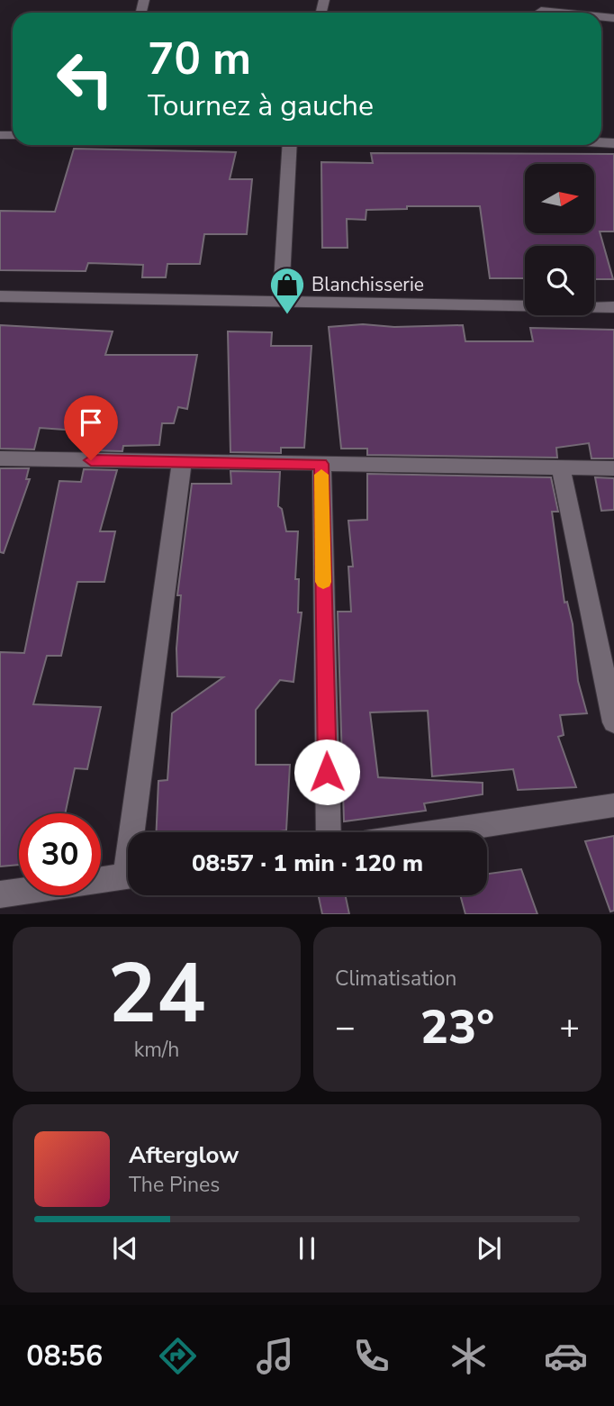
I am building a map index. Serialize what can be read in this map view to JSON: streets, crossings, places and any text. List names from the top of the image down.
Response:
{
  "places": {
    "shop": ["Blanchisserie"]
  },
  "north": "right",
  "page": {
    "turn": ["70 m", "Tournez à gauche"],
    "limit": "30",
    "trip": "08:57 · 1 min · 120 m",
    "tile": [
      ["24", "km/h"],
      "Climatisation"
    ],
    "heat": ["−", "23°", "+"],
    "song": ["Afterglow", "The Pines"],
    "tabs": "08:56"
  }
}
